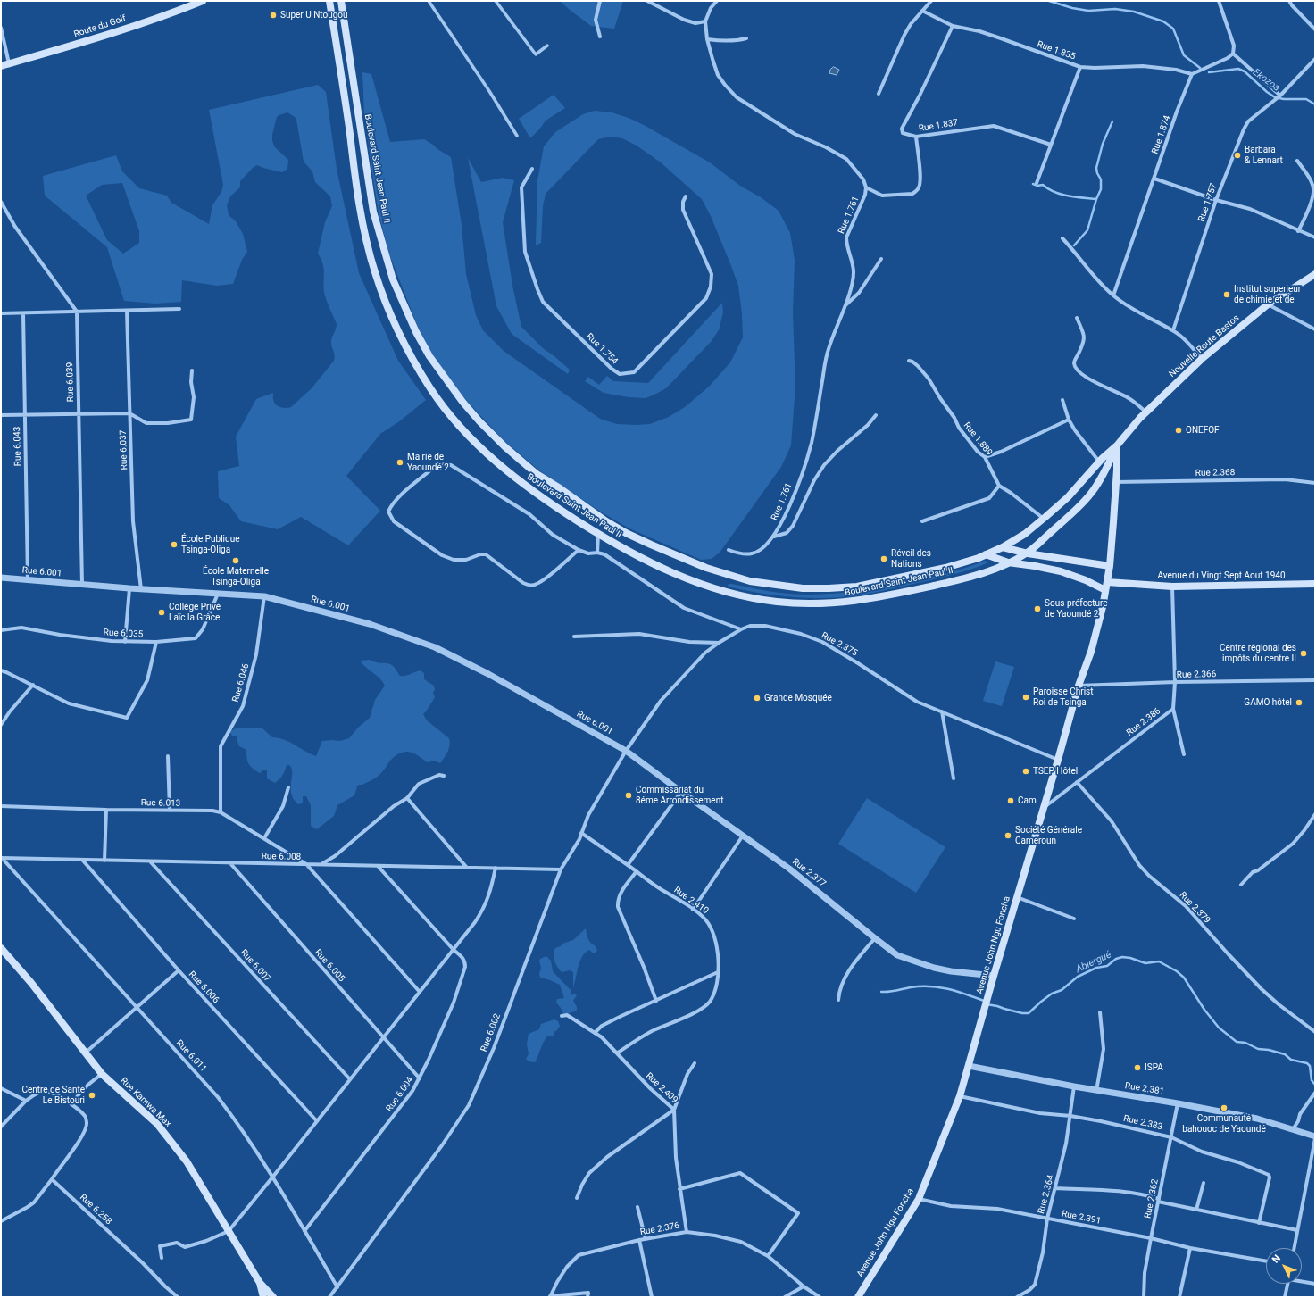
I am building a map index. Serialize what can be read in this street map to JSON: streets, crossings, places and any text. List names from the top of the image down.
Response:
{
  "streets": {
    "main road": [
      "Route du Golf",
      "Boulevard Saint Jean Paul II",
      "Nouvelle Route Bastos",
      "Avenue du Vingt Sept Aout 1940",
      "Avenue John Ngu Foncha",
      "Rue Kamwa Max"
    ],
    "street": [
      "Rue 1.835",
      "Rue 1.837",
      "Rue 1.874",
      "Rue 1.757",
      "Rue 1.761",
      "Rue 1.754",
      "Rue 6.039",
      "Rue 1.889",
      "Rue 6.043",
      "Rue 6.037",
      "Rue 2.368",
      "Rue 6.001",
      "Rue 6.035",
      "Rue 2.375",
      "Rue 2.366",
      "Rue 6.046",
      "Rue 2.386",
      "Rue 6.013",
      "Rue 6.008",
      "Rue 2.377",
      "Rue 2.410",
      "Rue 2.379",
      "Rue 6.007",
      "Rue 6.005",
      "Rue 6.006",
      "Rue 6.002",
      "Rue 6.011",
      "Rue 2.409",
      "Rue 2.381",
      "Rue 6.004",
      "Rue 2.383",
      "Rue 2.364",
      "Rue 2.362",
      "Rue 6.258",
      "Rue 2.391",
      "Rue 2.376"
    ]
  },
  "crossings": [
    ["Rue 1.835", "Rue 1.837"],
    ["Rue 1.835", "Rue 1.874"],
    ["Boulevard Saint Jean Paul II", "Nouvelle Route Bastos"],
    ["Boulevard Saint Jean Paul II", "Avenue John Ngu Foncha"],
    ["Nouvelle Route Bastos", "Avenue John Ngu Foncha"],
    ["Rue 6.039", "Rue 6.001"],
    ["Rue 6.043", "Rue 6.001"],
    ["Rue 6.037", "Rue 6.001"],
    ["Rue 2.368", "Avenue John Ngu Foncha"],
    ["Rue 6.001", "Rue 6.035"],
    ["Rue 6.001", "Rue 2.375"],
    ["Rue 6.001", "Rue 6.046"],
    ["Rue 6.001", "Rue 2.377"],
    ["Rue 6.001", "Rue 6.002"],
    ["Avenue du Vingt Sept Aout 1940", "Rue 2.386"],
    ["Avenue du Vingt Sept Aout 1940", "Avenue John Ngu Foncha"],
    ["Rue 2.375", "Rue 2.377"],
    ["Rue 2.375", "Avenue John Ngu Foncha"],
    ["Rue 2.375", "Rue 6.002"],
    ["Rue 2.366", "Rue 2.386"],
    ["Rue 2.366", "Avenue John Ngu Foncha"],
    ["Rue 6.046", "Rue 6.013"],
    ["Rue 2.386", "Rue 2.379"],
    ["Rue 2.386", "Avenue John Ngu Foncha"],
    ["Rue 6.013", "Rue 6.008"],
    ["Rue 6.008", "Rue 6.007"],
    ["Rue 6.008", "Rue 6.005"],
    ["Rue 6.008", "Rue 6.006"],
    ["Rue 6.008", "Rue 6.002"],
    ["Rue 6.008", "Rue 6.011"],
    ["Rue 6.008", "Rue 6.004"],
    ["Rue 2.377", "Avenue John Ngu Foncha"],
    ["Rue 2.377", "Rue 6.002"],
    ["Rue 2.410", "Rue 6.002"],
    ["Rue 2.410", "Rue 2.409"],
    ["Avenue John Ngu Foncha", "Rue 2.381"],
    ["Avenue John Ngu Foncha", "Rue 2.383"],
    ["Avenue John Ngu Foncha", "Rue 2.391"],
    ["Rue 6.005", "Rue 6.004"],
    ["Rue 6.002", "Rue 6.011"],
    ["Rue 6.011", "Rue 6.004"],
    ["Rue 2.409", "Rue 2.376"],
    ["Rue 2.381", "Rue 2.364"],
    ["Rue 2.381", "Rue 2.362"],
    ["Rue 2.383", "Rue 2.364"],
    ["Rue 2.383", "Rue 2.362"],
    ["Rue 2.364", "Rue 2.391"],
    ["Rue 2.362", "Rue 2.391"]
  ],
  "water": ["Ekozoa", "Abiergué"],
  "places": [
    "Super U Ntougou",
    "Barbara & Lennart",
    "Institut superieur de chimie et de",
    "ONEFOF",
    "Mairie de Yaoundé 2",
    "École Publique Tsinga-Oliga",
    "Réveil des Nations",
    "École Maternelle Tsinga-Oliga",
    "Sous-préfecture de Yaoundé 2",
    "Collège Privé Laïc la Grâce",
    "Centre régional des impôts du centre II",
    "Paroisse Christ Roi de Tsinga",
    "Grande Mosquée",
    "GAMO hôtel",
    "TSEP Hôtel",
    "Commissariat du 8éme Arrondissement",
    "Cam",
    "Société Générale Cameroun",
    "ISPA",
    "Centre de Santé Le Bistouri",
    "Communauté bahouoc de Yaoundé"
  ],
  "north": "top left"
}
